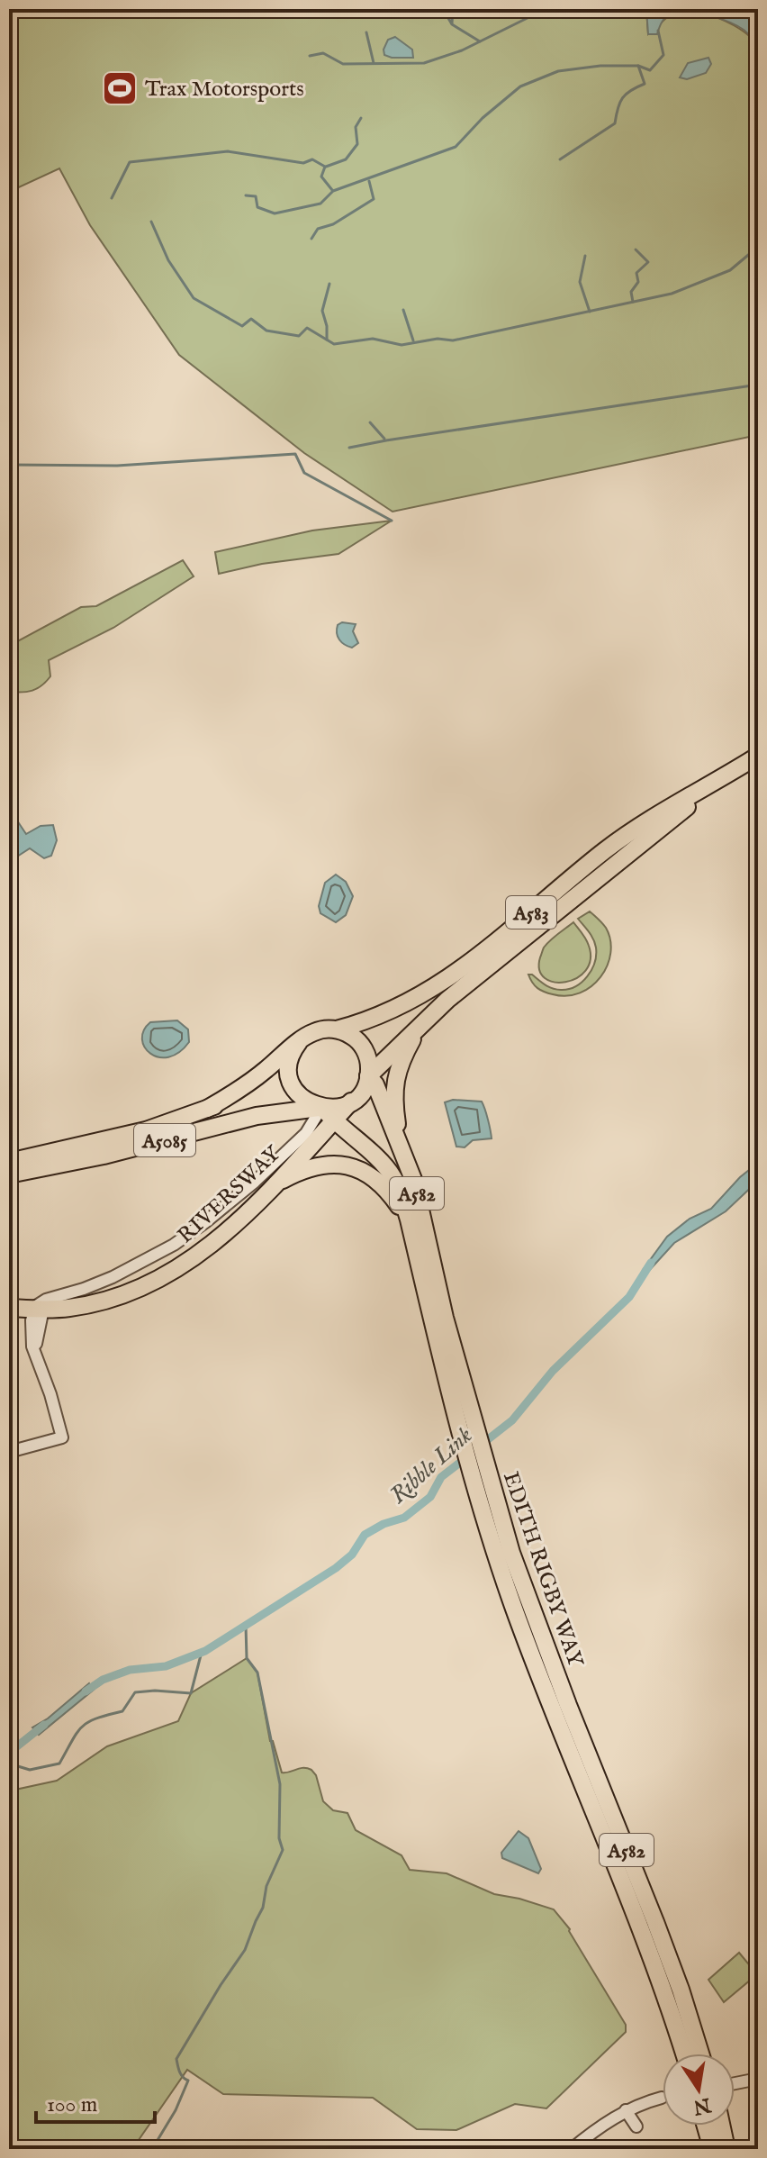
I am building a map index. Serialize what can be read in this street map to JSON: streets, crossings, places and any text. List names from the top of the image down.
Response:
{
  "streets": {
    "highway": [
      "A583",
      "A5085",
      "A582",
      "RIVERSWAY",
      "EDITH RIGBY WAY"
    ]
  },
  "crossings": [
    ["A583", "A5085"],
    ["A583", "RIVERSWAY"],
    ["A583", "EDITH RIGBY WAY"],
    ["A5085", "RIVERSWAY"],
    ["A5085", "EDITH RIGBY WAY"],
    ["RIVERSWAY", "EDITH RIGBY WAY"]
  ],
  "water": ["Ribble Link"],
  "places": {
    "sports": ["Trax Motorsports"]
  },
  "scale_bar": "100 m",
  "north": "bottom"
}
